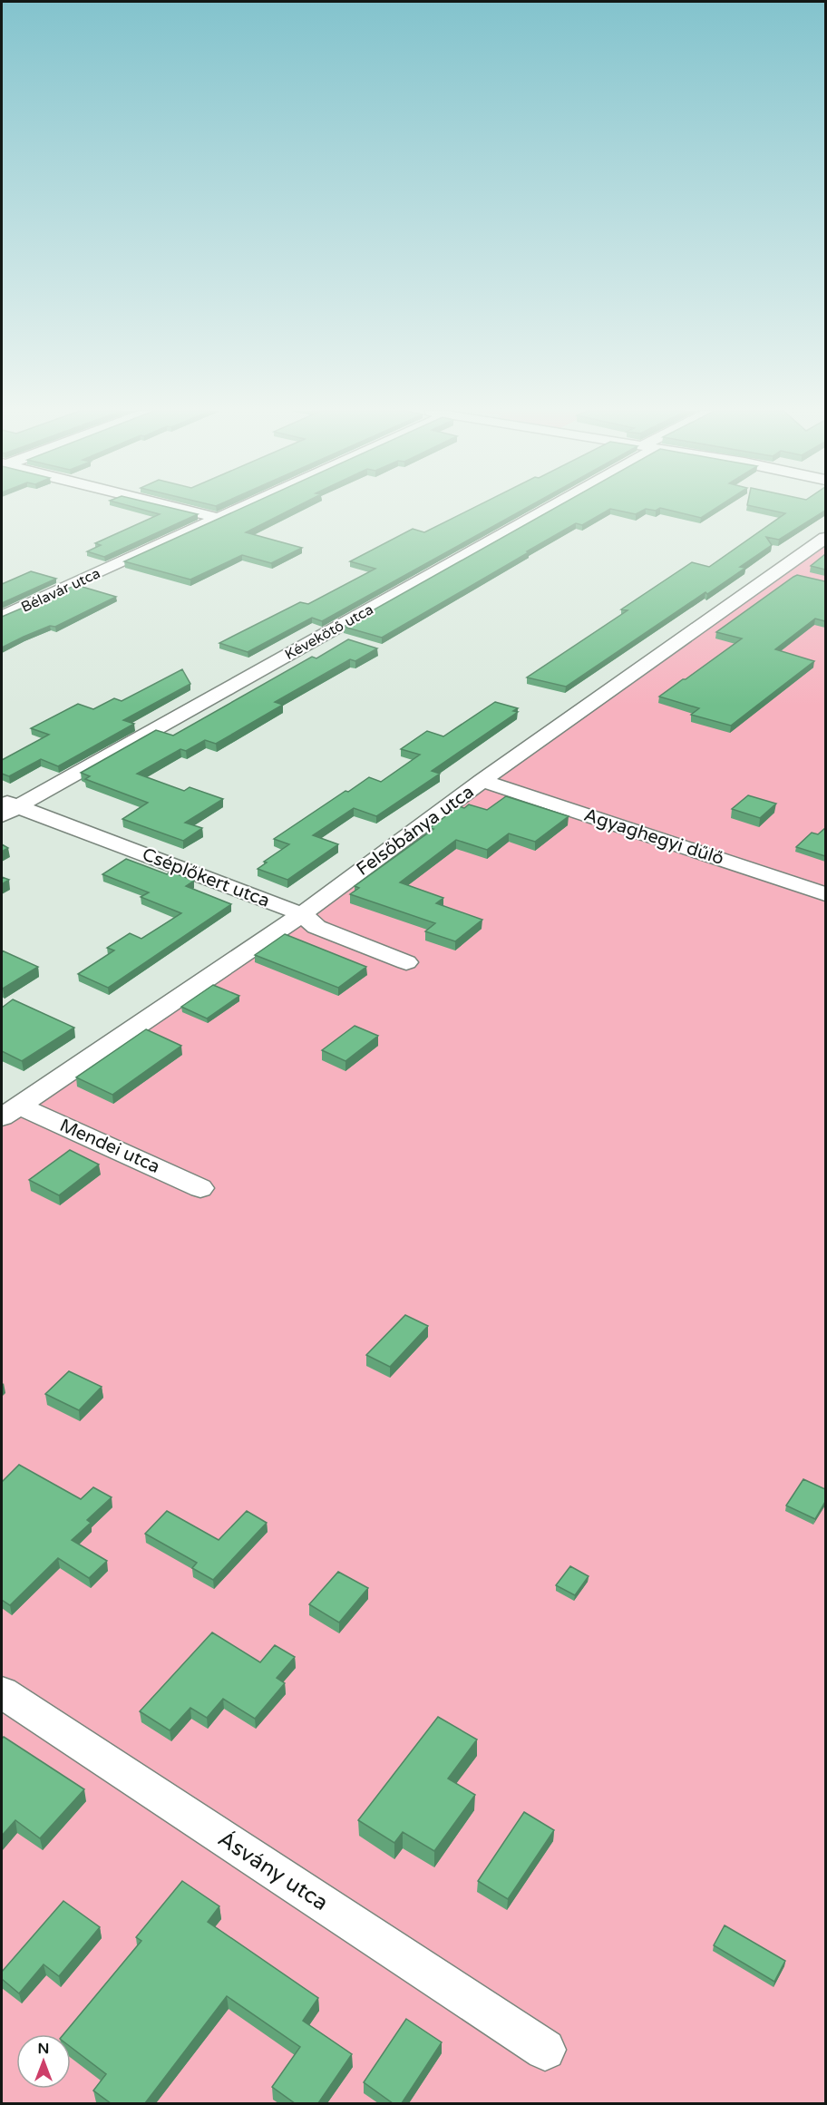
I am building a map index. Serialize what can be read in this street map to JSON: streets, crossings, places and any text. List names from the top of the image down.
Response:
{
  "streets": {
    "street": [
      "Bélavár utca",
      "Kévekötő utca",
      "Felsőbánya utca",
      "Agyaghegyi dűlő",
      "Cséplőkert utca",
      "Mendei utca",
      "Ásvány utca"
    ]
  },
  "crossings": [
    ["Kévekötő utca", "Cséplőkert utca"],
    ["Felsőbánya utca", "Agyaghegyi dűlő"],
    ["Felsőbánya utca", "Cséplőkert utca"],
    ["Felsőbánya utca", "Mendei utca"]
  ],
  "north": "top"
}
